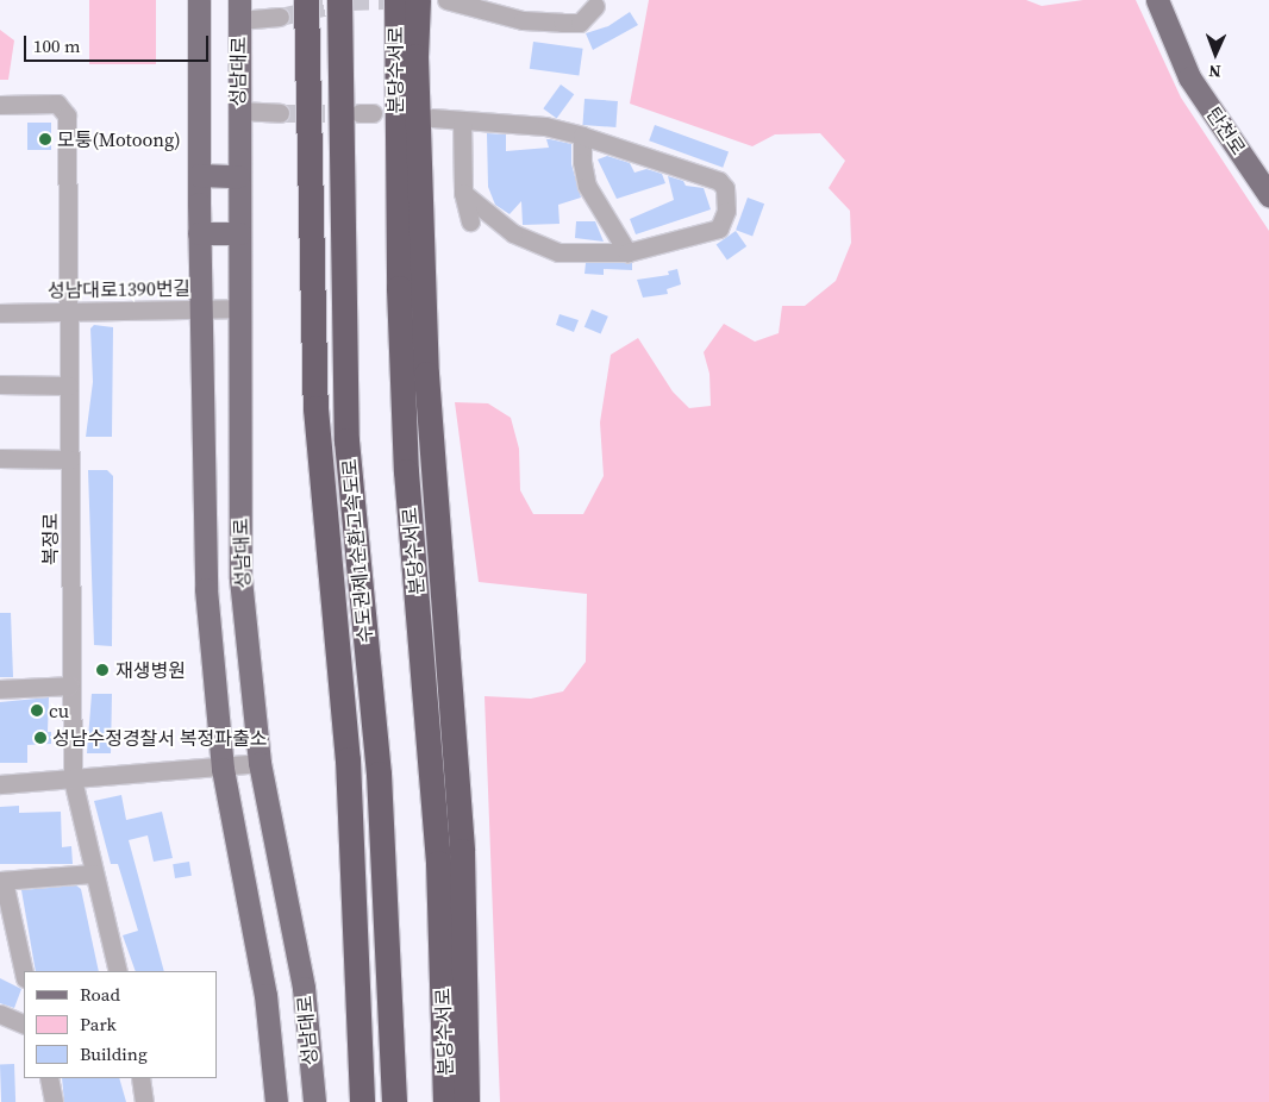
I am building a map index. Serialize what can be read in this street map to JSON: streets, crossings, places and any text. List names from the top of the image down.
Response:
{
  "streets": {
    "highway": ["분당수서로", "수도권제1순환고속도로"],
    "main road": ["성남대로", "탄천로"],
    "street": ["성남대로1390번길", "복정로"]
  },
  "crossings": [
    ["성남대로", "성남대로1390번길"],
    ["성남대로1390번길", "복정로"]
  ],
  "places": [
    "모퉁(Motoong)",
    "재생병원",
    "cu",
    "성남수정경찰서 복정파출소"
  ],
  "legend": ["Road", "Park", "Building"],
  "scale_bar": "100 m",
  "north": "bottom"
}
